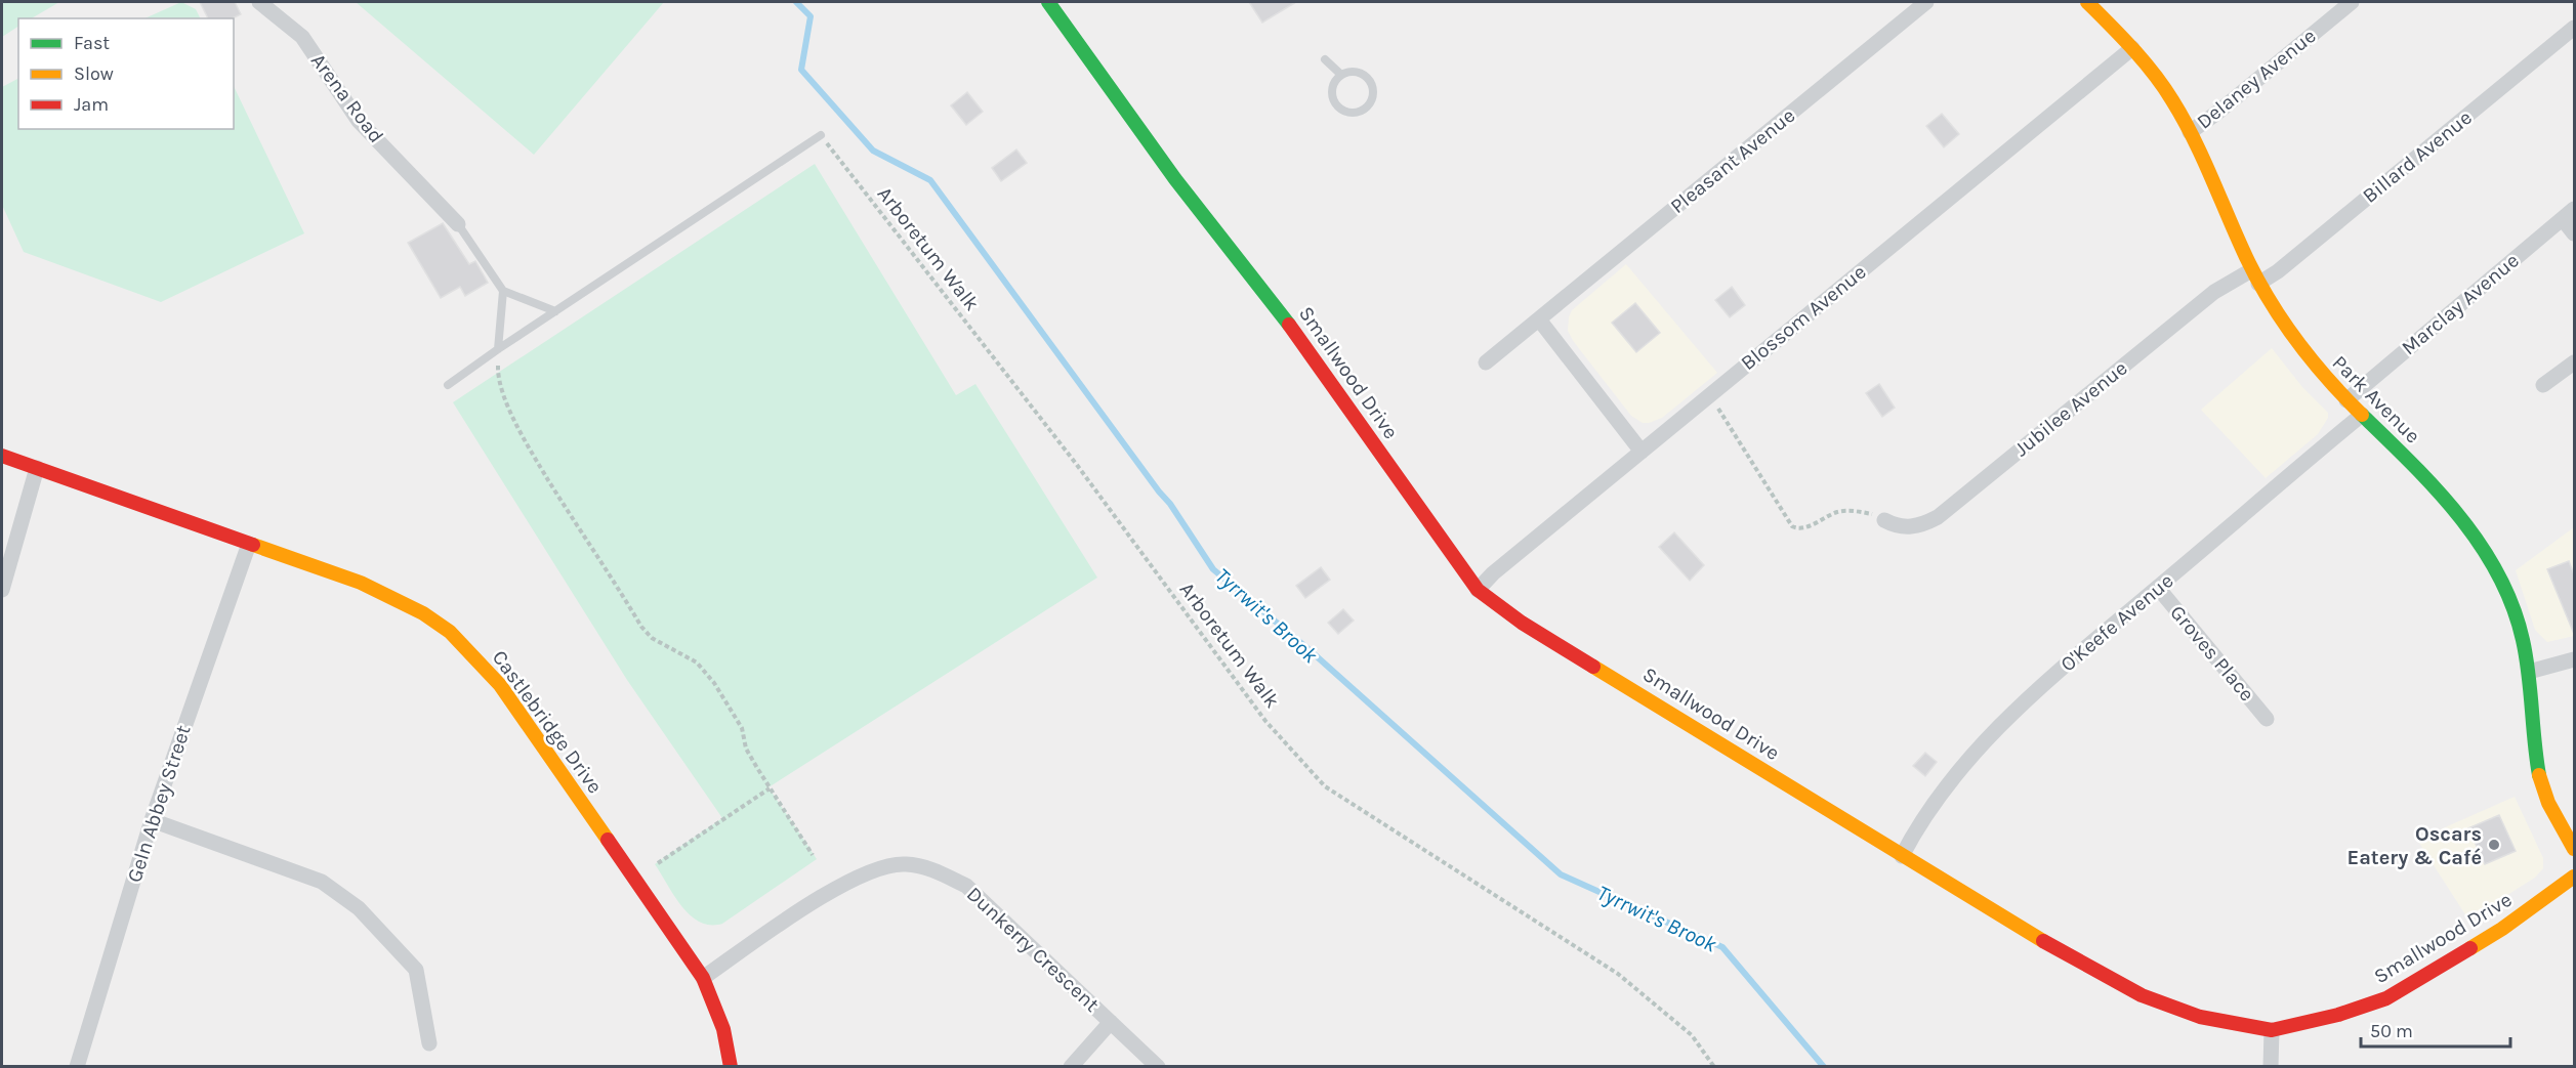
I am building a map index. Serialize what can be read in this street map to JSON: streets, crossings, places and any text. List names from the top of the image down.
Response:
{
  "streets": {
    "street": [
      "Delaney Avenue",
      "Arena Road",
      "Billard Avenue",
      "Pleasant Avenue",
      "Marclay Avenue",
      "Blossom Avenue",
      "Smallwood Drive",
      "Park Avenue",
      "Jubilee Avenue",
      "O'Keefe Avenue",
      "Groves Place",
      "Castlebridge Drive",
      "Geln Abbey Street",
      "Dunkerry Crescent"
    ],
    "path": ["Arboretum Walk"]
  },
  "crossings": [
    ["Delaney Avenue", "Park Avenue"],
    ["Billard Avenue", "Park Avenue"],
    ["Billard Avenue", "Jubilee Avenue"],
    ["Marclay Avenue", "Park Avenue"],
    ["Blossom Avenue", "Smallwood Drive"],
    ["Blossom Avenue", "Park Avenue"],
    ["Smallwood Drive", "O'Keefe Avenue"],
    ["Park Avenue", "Jubilee Avenue"],
    ["Park Avenue", "O'Keefe Avenue"],
    ["O'Keefe Avenue", "Groves Place"],
    ["Castlebridge Drive", "Geln Abbey Street"],
    ["Castlebridge Drive", "Dunkerry Crescent"]
  ],
  "water": ["Tyrrwit's Brook"],
  "places": ["Oscars Eatery & Café"],
  "legend": ["Fast", "Slow", "Jam"],
  "scale_bar": "50 m"
}
